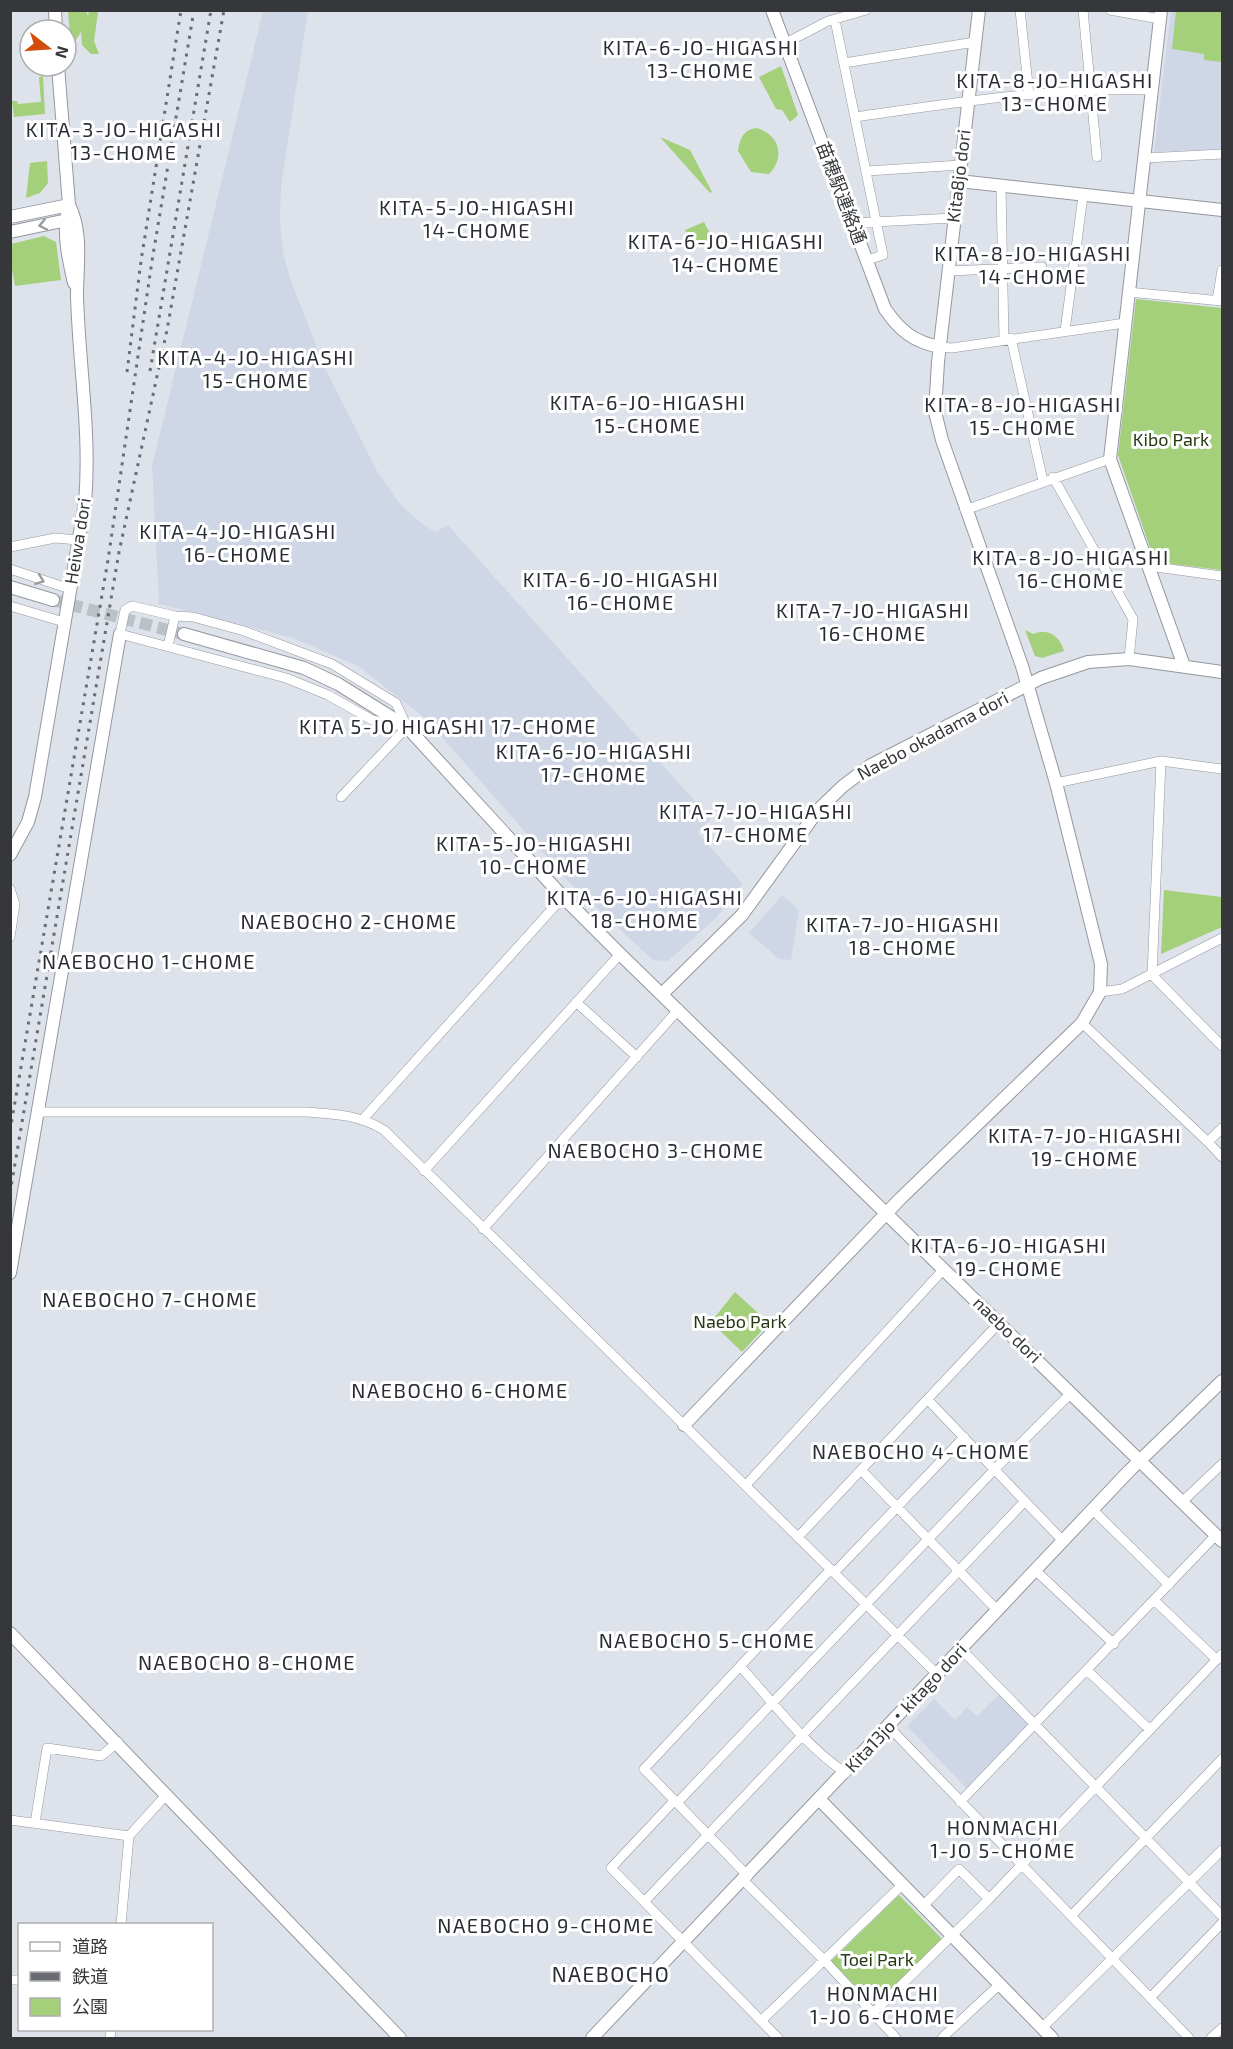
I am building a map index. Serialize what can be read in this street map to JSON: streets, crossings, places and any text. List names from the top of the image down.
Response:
{
  "streets": {
    "street": [
      "Kita8jo dori",
      "苗穂駅連絡通",
      "Heiwa dori",
      "Naebo okadama dori",
      "naebo dori",
      "Kita13jo・kitago dori"
    ]
  },
  "crossings": [
    ["Kita8jo dori", "苗穂駅連絡通"],
    ["Kita8jo dori", "Naebo okadama dori"],
    ["Naebo okadama dori", "naebo dori"],
    ["naebo dori", "Kita13jo・kitago dori"]
  ],
  "districts": [
    "KITA-6-JO-HIGASHI 13-CHOME",
    "KITA-8-JO-HIGASHI 13-CHOME",
    "KITA-3-JO-HIGASHI 13-CHOME",
    "KITA-5-JO-HIGASHI 14-CHOME",
    "KITA-6-JO-HIGASHI 14-CHOME",
    "KITA-8-JO-HIGASHI 14-CHOME",
    "KITA-4-JO-HIGASHI 15-CHOME",
    "KITA-6-JO-HIGASHI 15-CHOME",
    "KITA-8-JO-HIGASHI 15-CHOME",
    "KITA-4-JO-HIGASHI 16-CHOME",
    "KITA-8-JO-HIGASHI 16-CHOME",
    "KITA-6-JO-HIGASHI 16-CHOME",
    "KITA-7-JO-HIGASHI 16-CHOME",
    "KITA 5-JO HIGASHI 17-CHOME",
    "KITA-6-JO-HIGASHI 17-CHOME",
    "KITA-7-JO-HIGASHI 17-CHOME",
    "KITA-5-JO-HIGASHI 10-CHOME",
    "KITA-6-JO-HIGASHI 18-CHOME",
    "NAEBOCHO 2-CHOME",
    "KITA-7-JO-HIGASHI 18-CHOME",
    "NAEBOCHO 1-CHOME",
    "KITA-7-JO-HIGASHI 19-CHOME",
    "NAEBOCHO 3-CHOME",
    "KITA-6-JO-HIGASHI 19-CHOME",
    "NAEBOCHO 7-CHOME",
    "NAEBOCHO 6-CHOME",
    "NAEBOCHO 4-CHOME",
    "NAEBOCHO 5-CHOME",
    "NAEBOCHO 8-CHOME",
    "HONMACHI 1-JO 5-CHOME",
    "NAEBOCHO 9-CHOME",
    "NAEBOCHO",
    "HONMACHI 1-JO 6-CHOME"
  ],
  "parks": ["Kibo Park", "Naebo Park", "Toei Park"],
  "legend": ["道路", "鉄道", "公園"],
  "north": "right"
}
